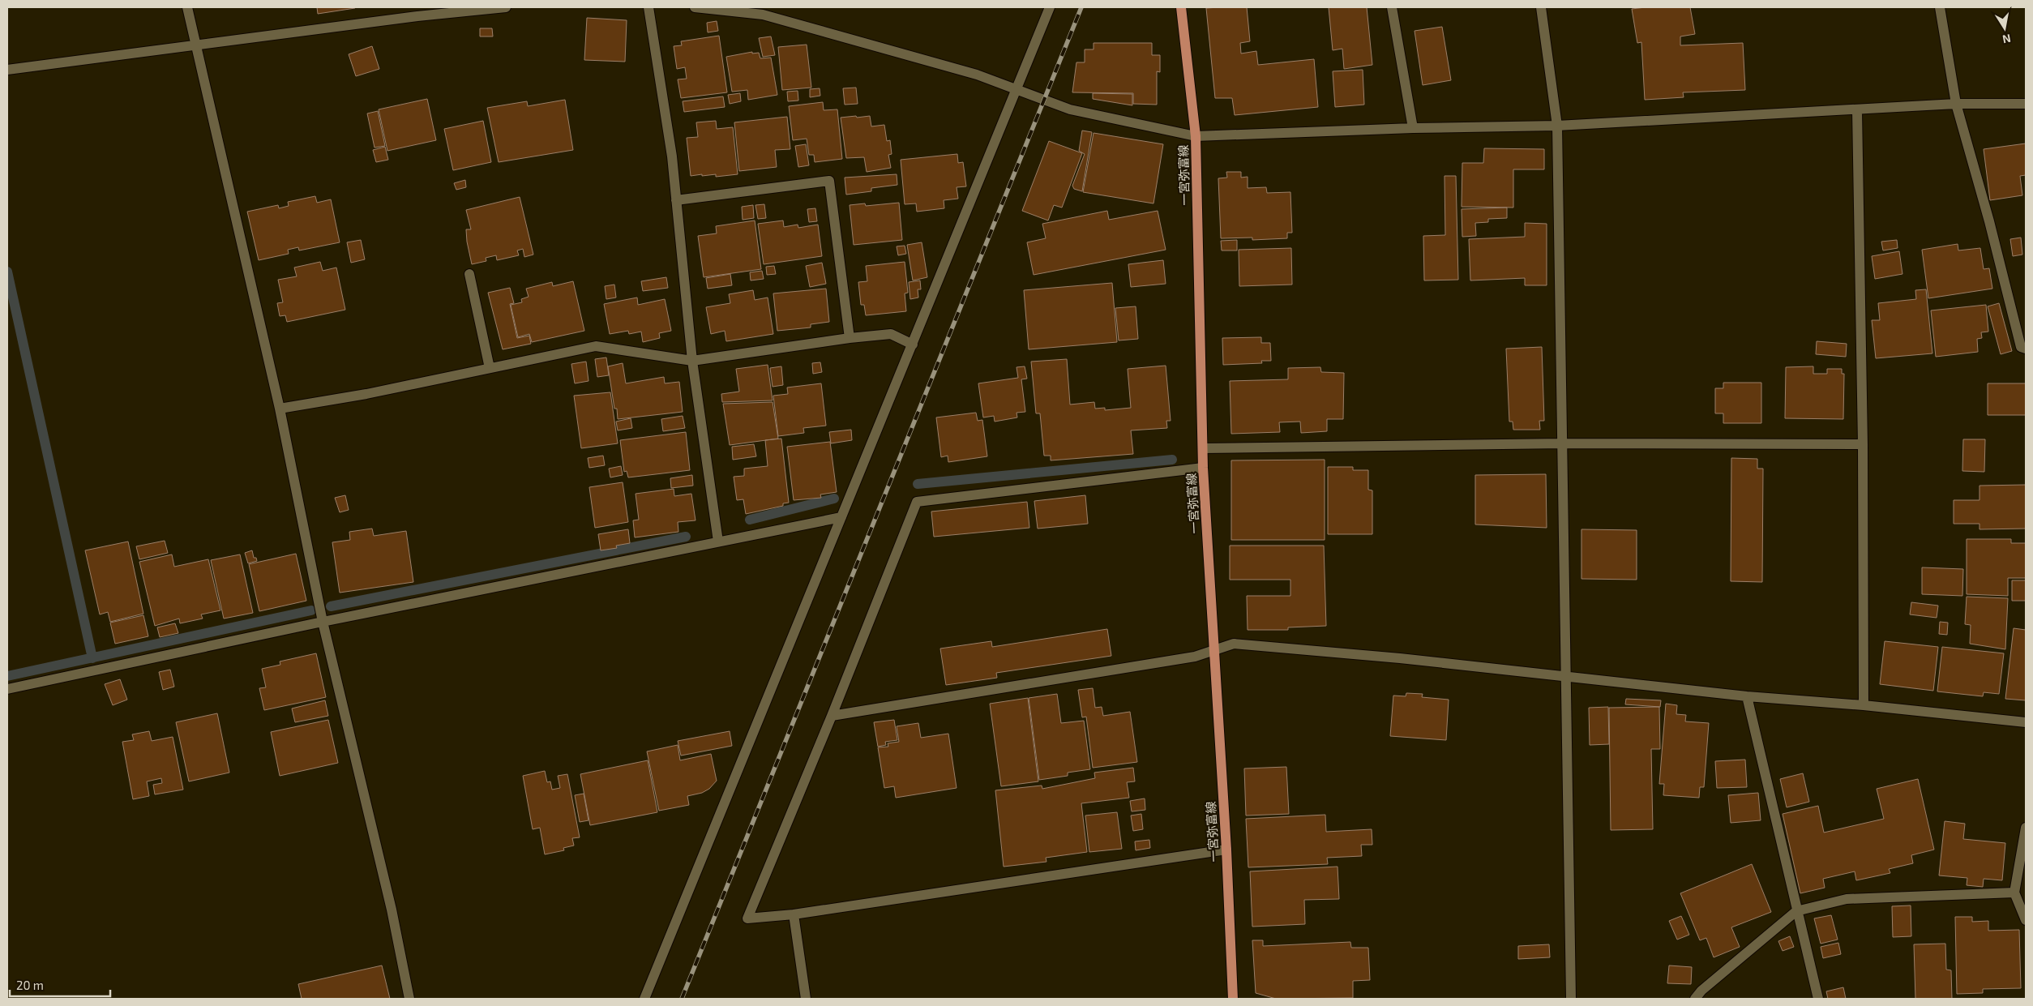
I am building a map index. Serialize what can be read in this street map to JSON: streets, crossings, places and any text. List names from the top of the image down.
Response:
{
  "streets": {
    "main road": ["一宮弥富線"]
  },
  "scale_bar": "20 m",
  "north": "bottom"
}
